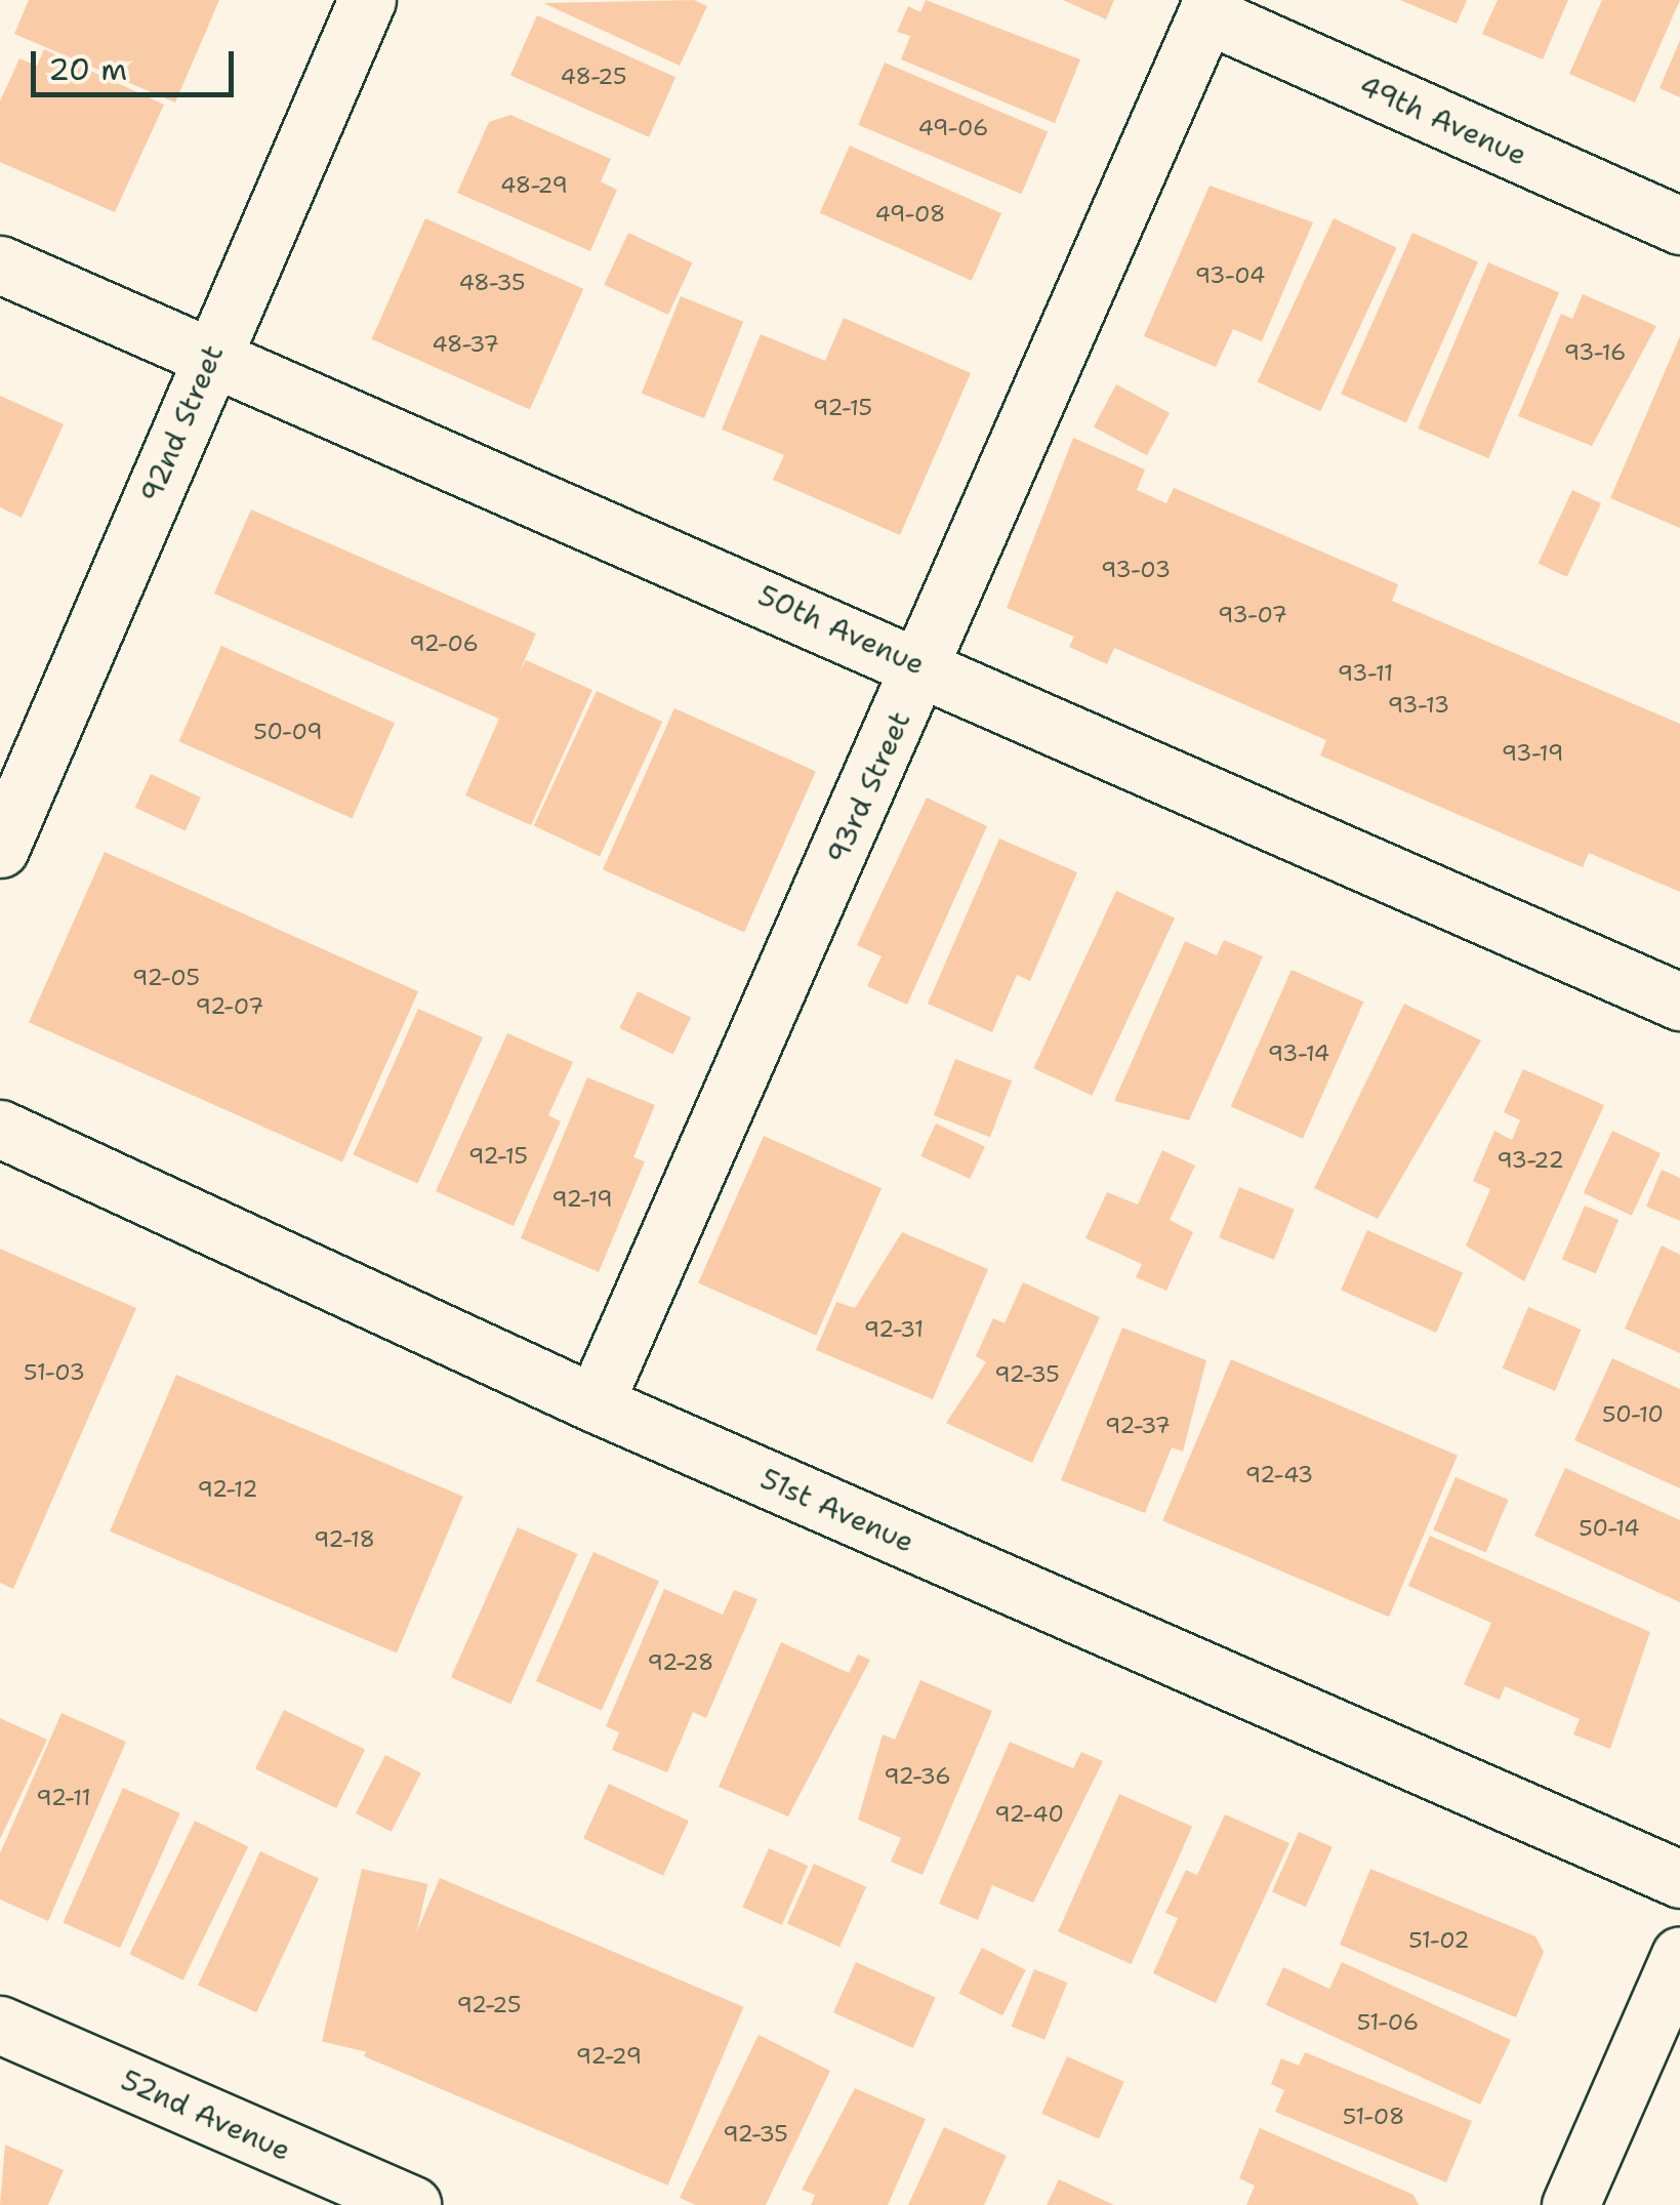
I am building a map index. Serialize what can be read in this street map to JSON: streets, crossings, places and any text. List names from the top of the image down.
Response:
{
  "streets": {
    "street": [
      "49th Avenue",
      "92nd Street",
      "50th Avenue",
      "93rd Street",
      "51st Avenue",
      "52nd Avenue"
    ]
  },
  "crossings": [
    ["49th Avenue", "93rd Street"],
    ["92nd Street", "50th Avenue"],
    ["50th Avenue", "93rd Street"],
    ["93rd Street", "51st Avenue"]
  ],
  "house_numbers": [
    "48-25",
    "49-06",
    "48-29",
    "49-08",
    "93-04",
    "48-35",
    "48-37",
    "93-16",
    "92-15",
    "93-03",
    "93-07",
    "92-06",
    "93-11",
    "93-13",
    "50-09",
    "93-19",
    "92-05",
    "92-07",
    "93-14",
    "92-15",
    "93-22",
    "92-19",
    "92-31",
    "51-03",
    "92-35",
    "50-10",
    "92-37",
    "92-43",
    "92-12",
    "50-14",
    "92-18",
    "92-28",
    "92-36",
    "92-11",
    "92-40",
    "51-02",
    "92-25",
    "51-06",
    "92-29",
    "51-08",
    "92-35"
  ],
  "scale_bar": "20 m"
}
